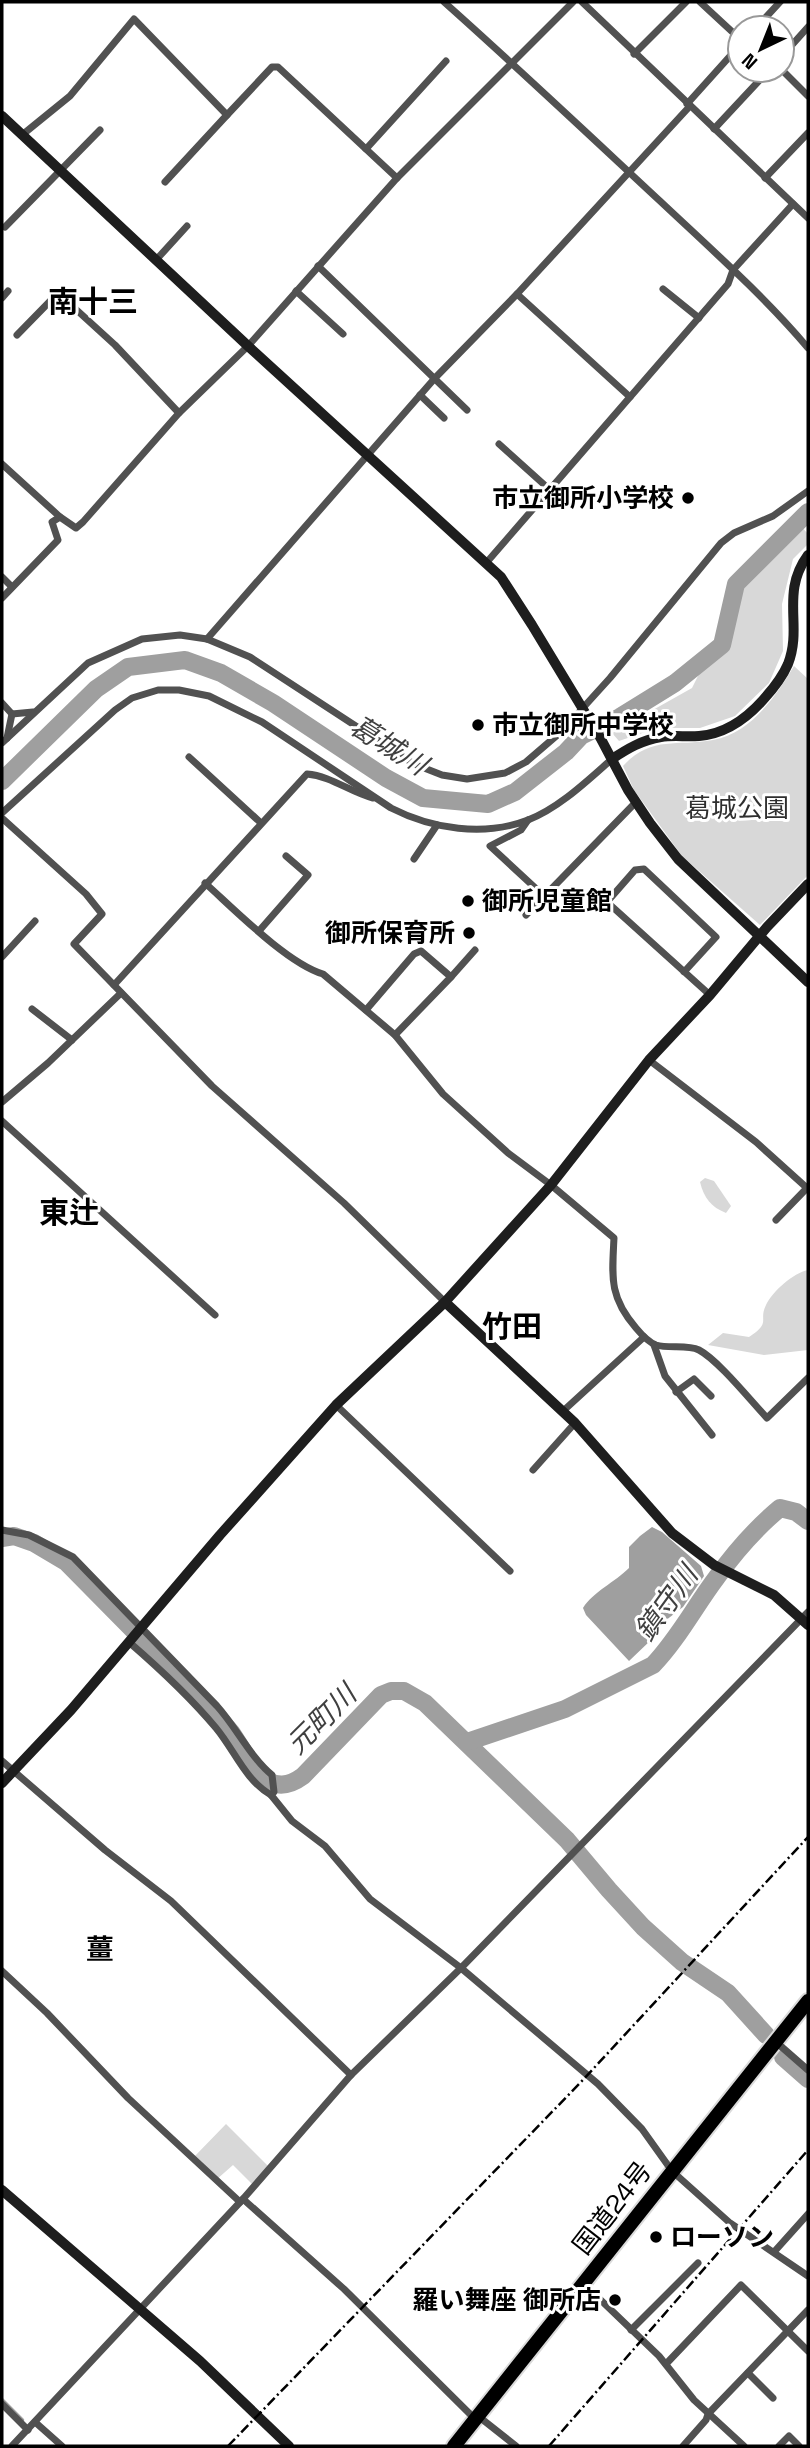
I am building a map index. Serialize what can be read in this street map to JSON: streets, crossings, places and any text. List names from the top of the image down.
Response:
{
  "streets": {
    "highway": ["国道24号"]
  },
  "districts": [
    "南十三",
    "東辻",
    "竹田",
    "薑"
  ],
  "water": ["葛城川", "鎮守川", "元町川"],
  "parks": ["葛城公園"],
  "places": [
    "市立御所小学校",
    "市立御所中学校",
    "御所児童館",
    "御所保育所",
    "ローソン",
    "羅い舞座 御所店"
  ],
  "north": "bottom left"
}
